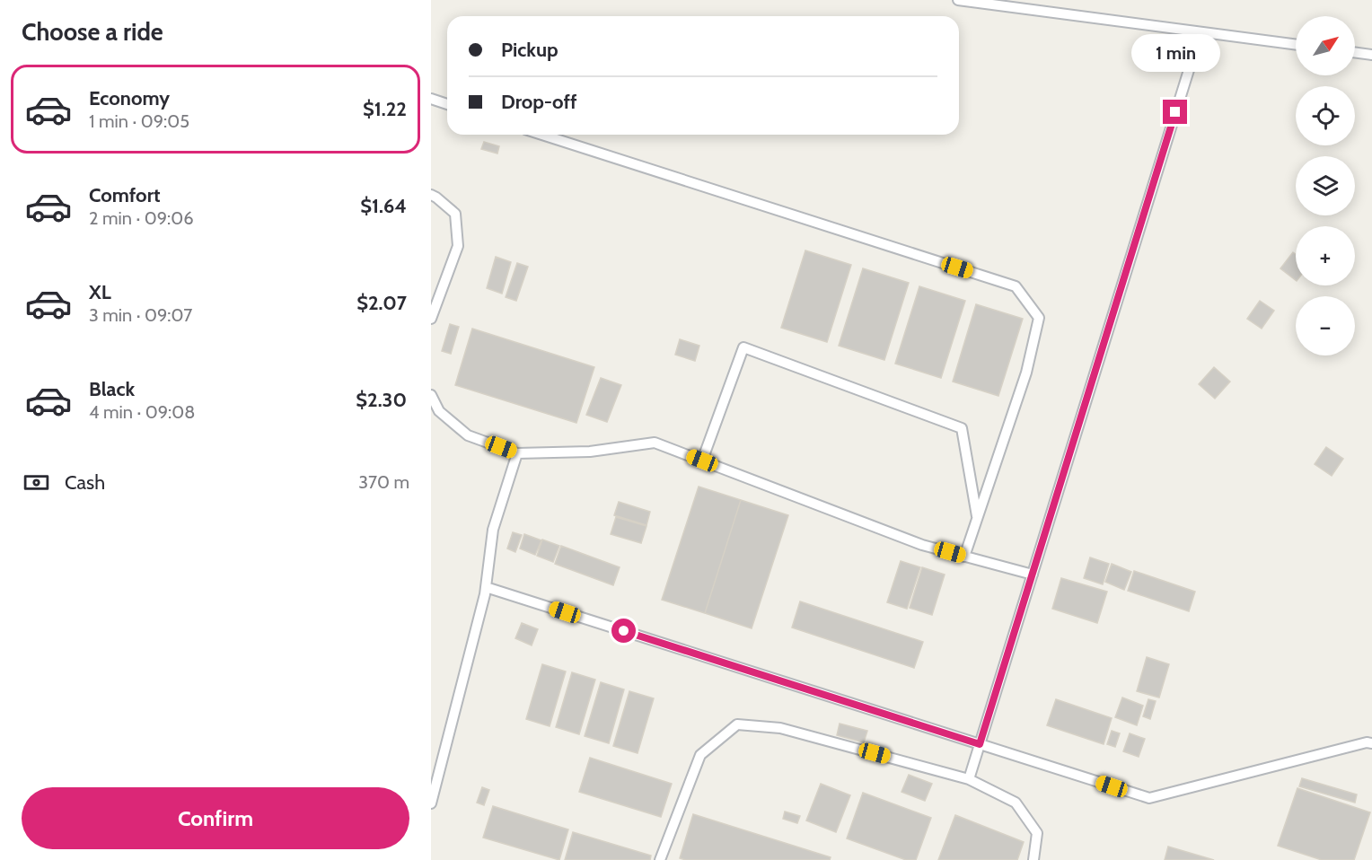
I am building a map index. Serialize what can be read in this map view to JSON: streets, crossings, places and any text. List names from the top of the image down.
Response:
{
  "north": "top right",
  "page": {
    "heading": "Choose a ride",
    "map_buttons": ["+", "−"],
    "banner": ["Pickup", "Drop-off"],
    "bubble": "1 min",
    "list": [
      {
        "name": "Economy",
        "note": "1 min · 09:05",
        "value": "$1.22"
      },
      {
        "name": "Comfort",
        "note": "2 min · 09:06",
        "value": "$1.64"
      },
      {
        "name": "XL",
        "note": "3 min · 09:07",
        "value": "$2.07"
      },
      {
        "name": "Black",
        "note": "4 min · 09:08",
        "value": "$2.30"
      }
    ],
    "pay": ["Cash", "370 m"],
    "buttons": "Confirm"
  }
}
